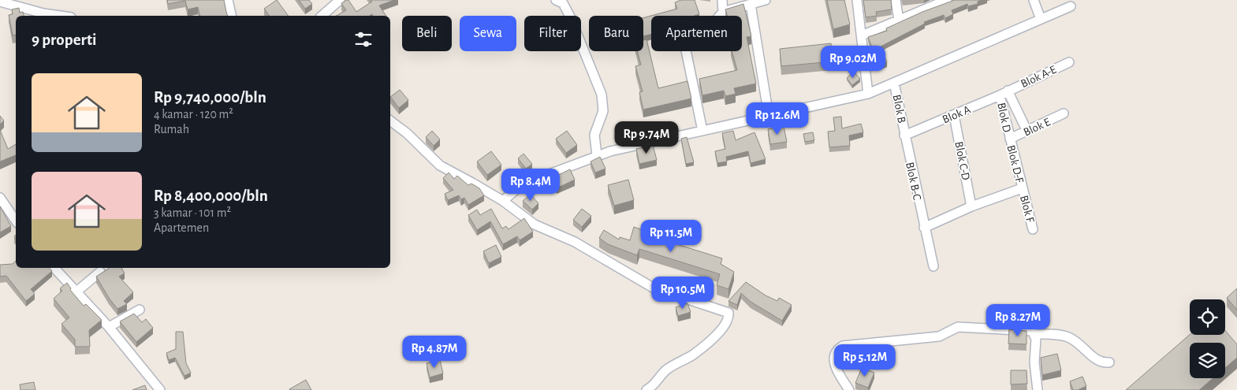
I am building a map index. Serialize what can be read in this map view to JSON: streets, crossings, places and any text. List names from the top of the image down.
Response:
{
  "streets": {
    "street": [
      "Blok A-E",
      "Blok B",
      "Blok A",
      "Blok D",
      "Blok E",
      "Blok C-D",
      "Blok D-F",
      "Blok B-C",
      "Blok F"
    ]
  },
  "crossings": [
    ["Blok A-E", "Blok A"],
    ["Blok A-E", "Blok D"],
    ["Blok B", "Blok A"],
    ["Blok B", "Blok B-C"],
    ["Blok A", "Blok D"],
    ["Blok A", "Blok C-D"],
    ["Blok A", "Blok B-C"],
    ["Blok D", "Blok E"],
    ["Blok D", "Blok D-F"],
    ["Blok E", "Blok D-F"],
    ["Blok D-F", "Blok F"]
  ],
  "page": {
    "chip": [
      "Beli",
      "Sewa",
      "Filter",
      "Baru",
      "Apartemen"
    ],
    "heading": "9 properti",
    "price": [
      "Rp 9.02M",
      "Rp 12.6M",
      "Rp 9.74M",
      "Rp 8.4M",
      "Rp 11.5M",
      "Rp 10.5M",
      "Rp 8.27M",
      "Rp 4.87M",
      "Rp 5.12M"
    ],
    "list": [
      {
        "name": "Rp 9,740,000/bln",
        "note": "4 kamar · 120 m² · Rumah"
      },
      {
        "name": "Rp 8,400,000/bln",
        "note": "3 kamar · 101 m² · Apartemen"
      }
    ]
  }
}
